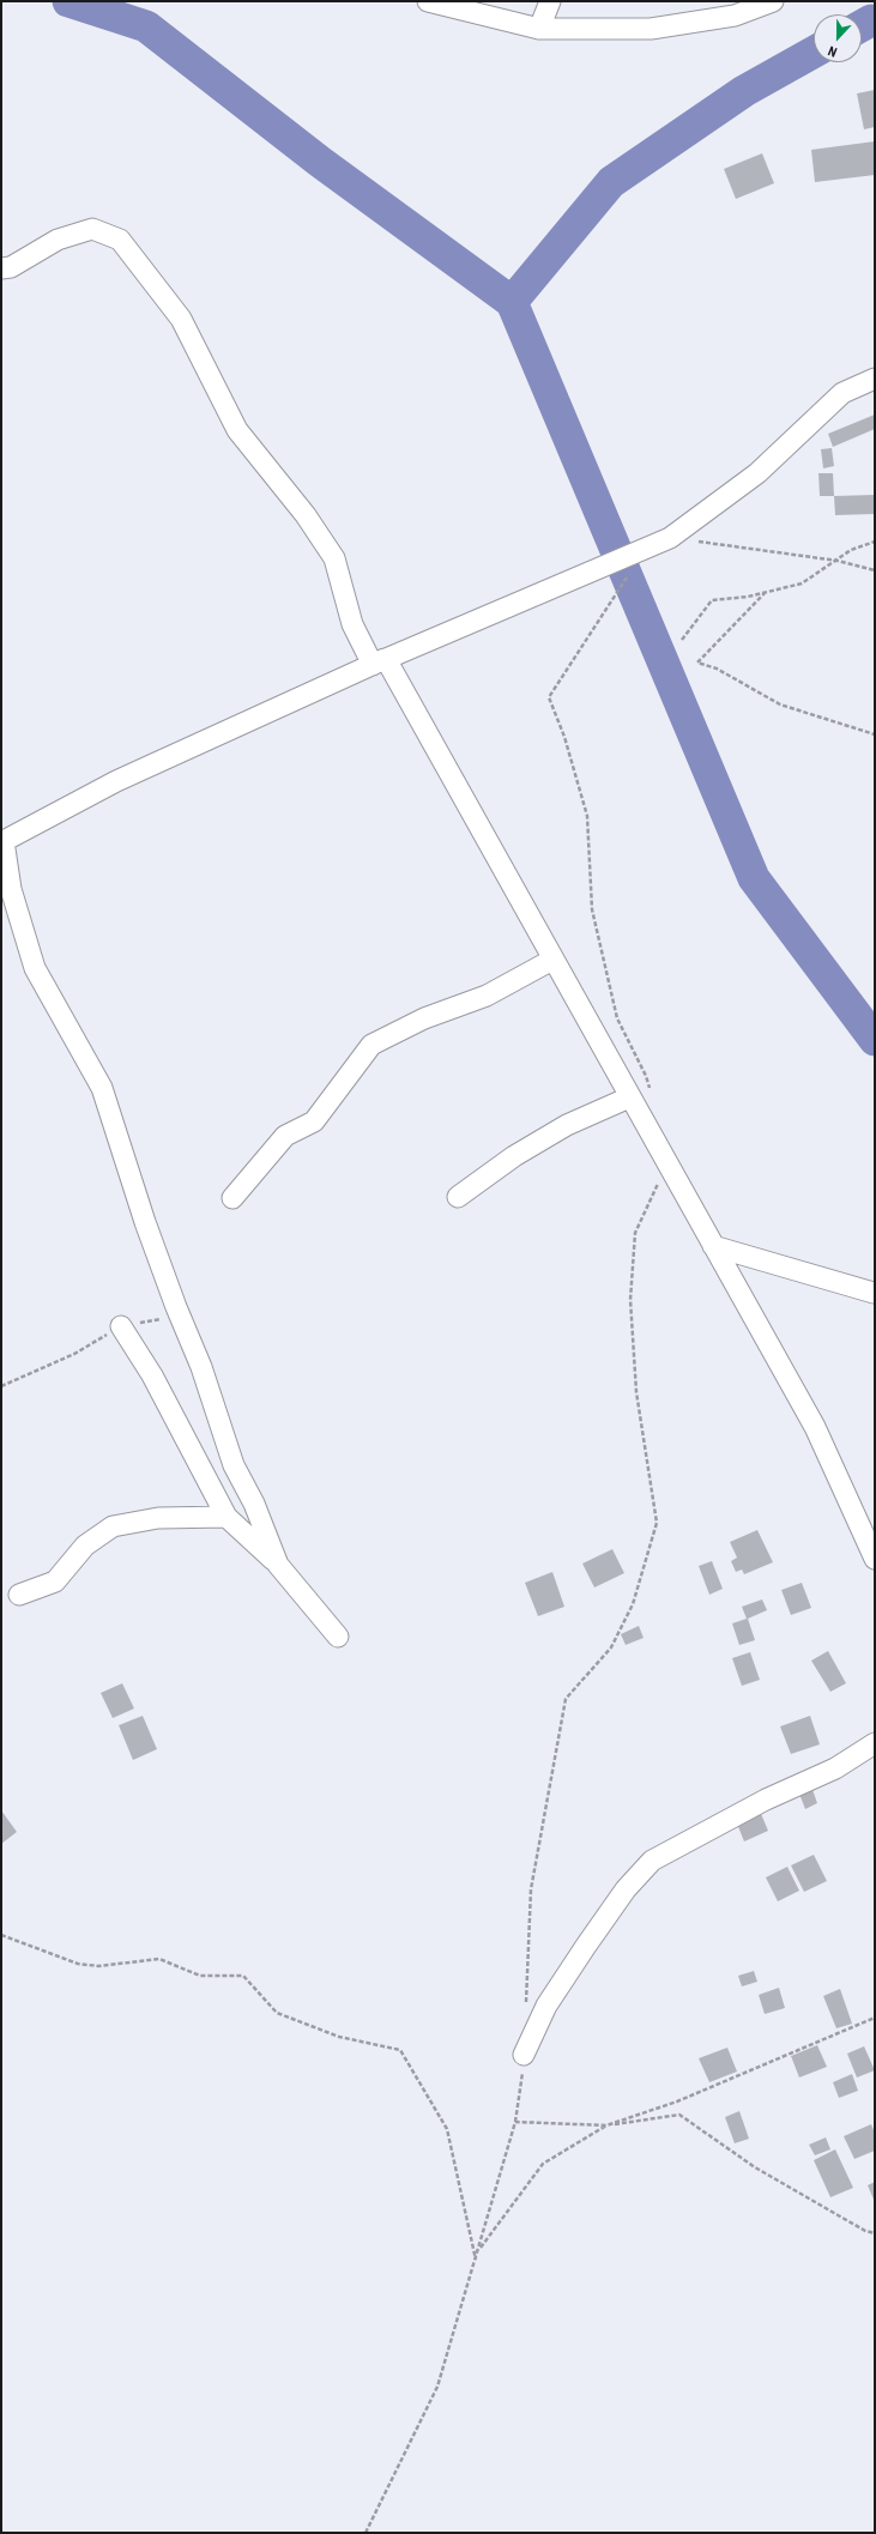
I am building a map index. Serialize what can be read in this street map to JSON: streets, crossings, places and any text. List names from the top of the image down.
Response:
{
  "north": "bottom"
}
